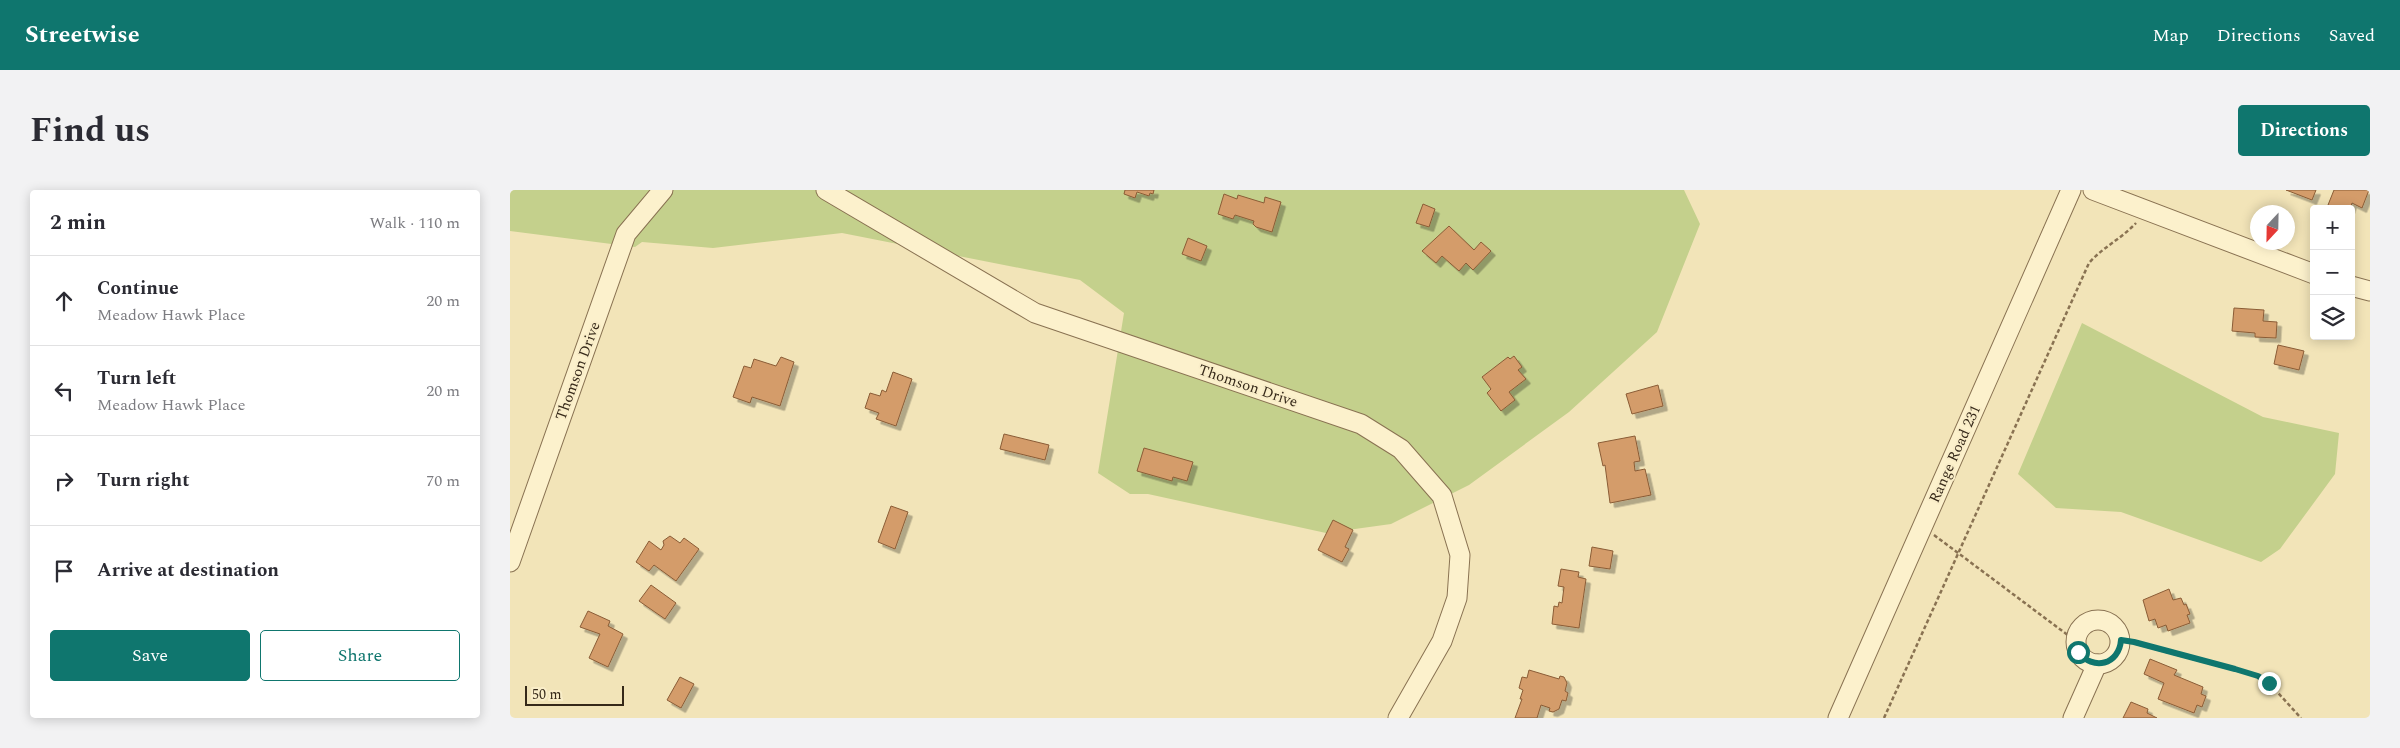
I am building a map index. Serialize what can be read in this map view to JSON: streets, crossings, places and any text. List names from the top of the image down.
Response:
{
  "streets": {
    "street": ["Thomson Drive", "Range Road 231"]
  },
  "scale_bar": "50 m",
  "north": "bottom",
  "page": {
    "header": "Streetwise",
    "nav": ["Map", "Directions", "Saved"],
    "title": "Find us",
    "buttons": [
      "Directions",
      ["Save", "Share"]
    ],
    "heading": ["2 min", "Walk · 110 m"],
    "map_buttons": ["+", "−"],
    "list": [
      ["Continue", "Meadow Hawk Place", "20 m"],
      ["Turn left", "Meadow Hawk Place", "20 m"],
      ["Turn right", "70 m"],
      "Arrive at destination"
    ],
    "scale": "50 m"
  }
}
